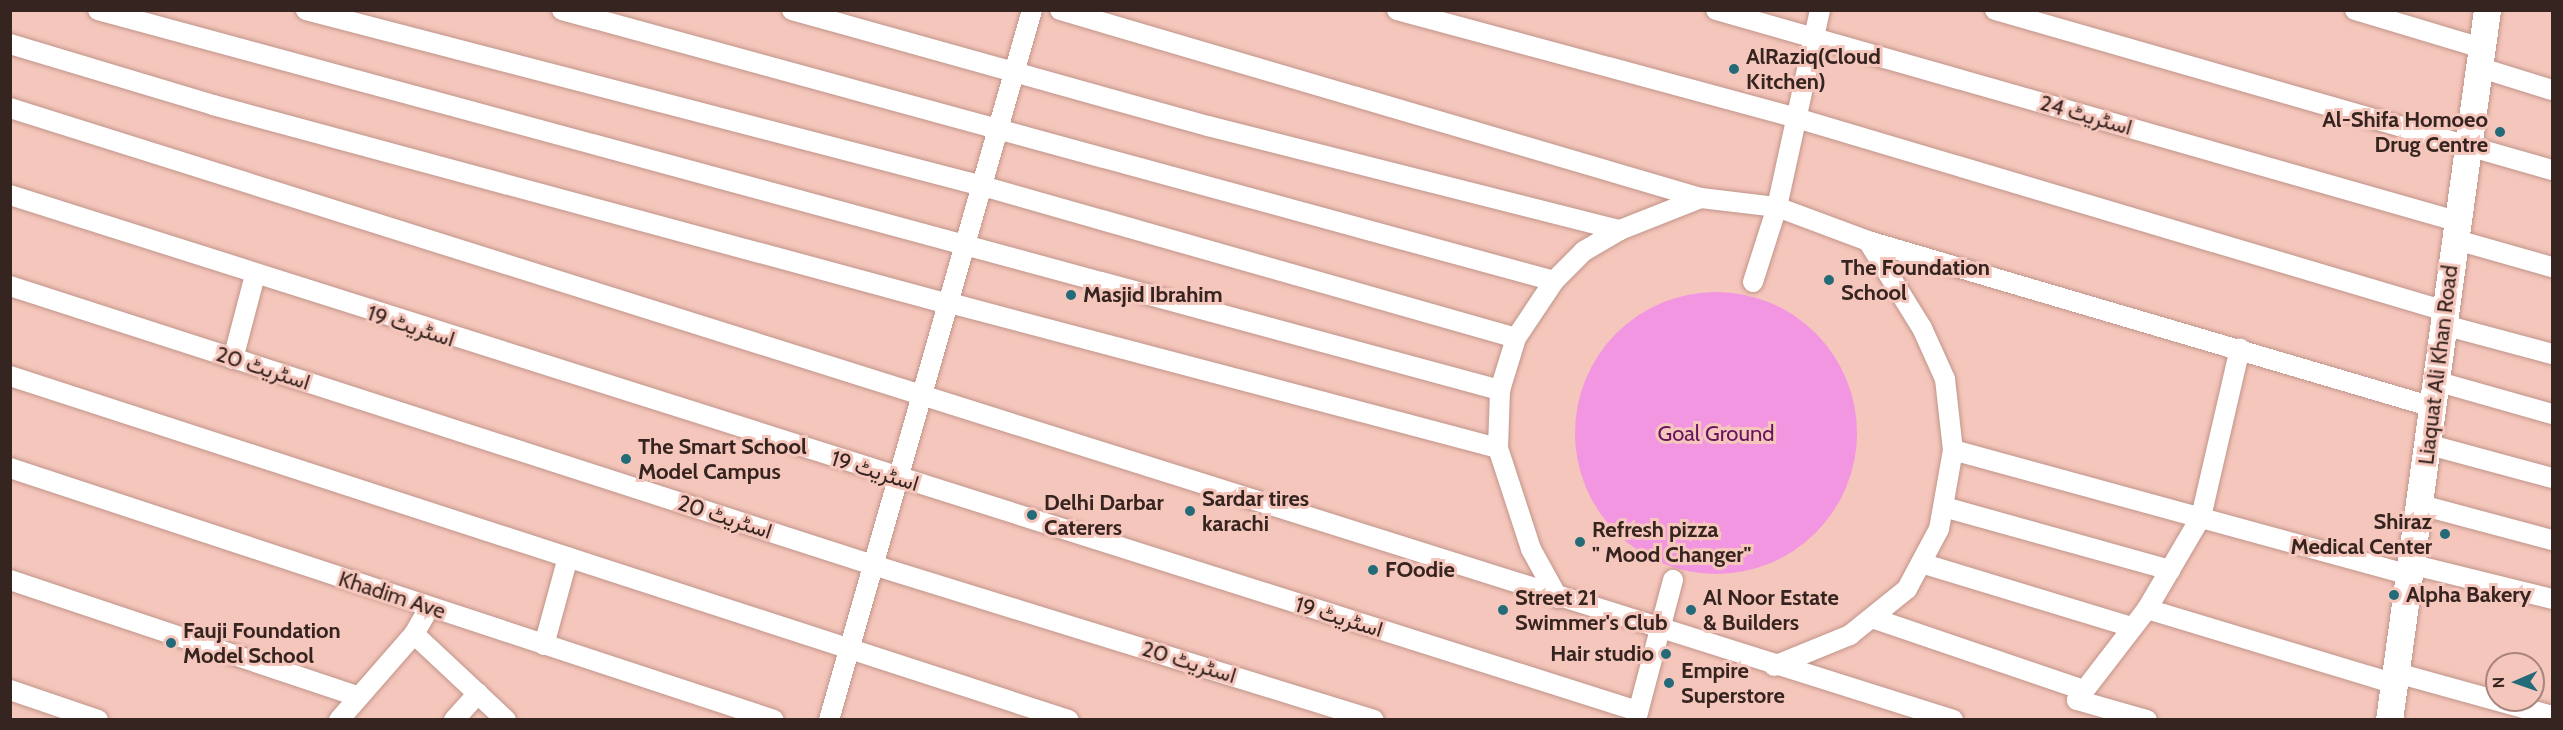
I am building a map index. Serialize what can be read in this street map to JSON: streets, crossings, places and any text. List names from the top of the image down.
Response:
{
  "streets": {
    "main road": ["Liaquat Ali Khan Road"],
    "street": [
      "اسٹریٹ 24",
      "اسٹریٹ 19",
      "اسٹریٹ 20",
      "Khadim Ave"
    ]
  },
  "crossings": [
    ["اسٹریٹ 24", "Liaquat Ali Khan Road"]
  ],
  "parks": ["Goal Ground"],
  "places": [
    "AlRaziq(Cloud Kitchen)",
    "Al-Shifa Homoeo Drug Centre",
    "The Foundation School",
    "Masjid Ibrahim",
    "The Smart School Model Campus",
    "Sardar tires karachi",
    "Delhi Darbar Caterers",
    "Shiraz Medical Center",
    "Refresh pizza \" Mood Changer\"",
    "FOodie",
    "Alpha Bakery",
    "Street 21 Swimmer's Club",
    "Al Noor Estate & Builders",
    "Fauji Foundation Model School",
    "Hair studio",
    "Empire Superstore"
  ],
  "north": "left"
}
